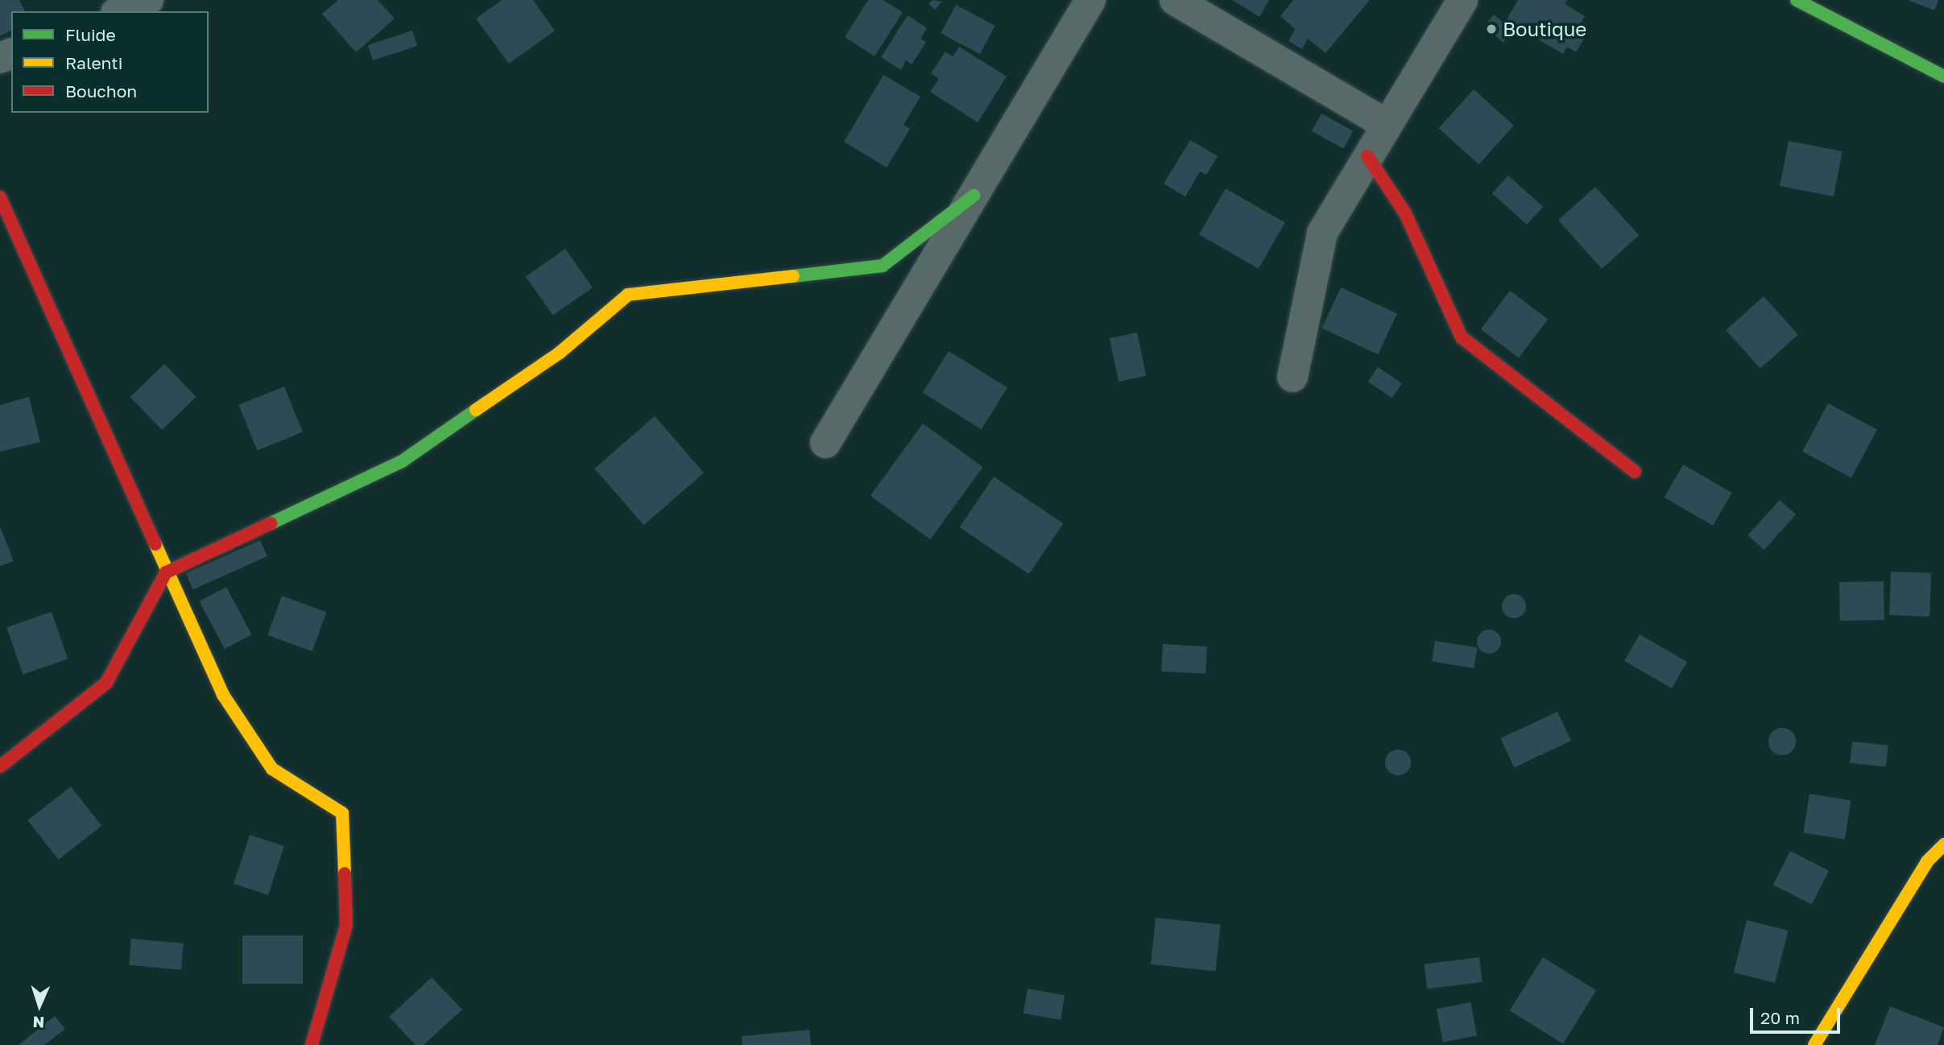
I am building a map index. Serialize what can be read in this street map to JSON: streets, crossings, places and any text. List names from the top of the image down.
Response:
{
  "places": ["Boutique"],
  "legend": ["Fluide", "Ralenti", "Bouchon"],
  "scale_bar": "20 m",
  "north": "bottom"
}
